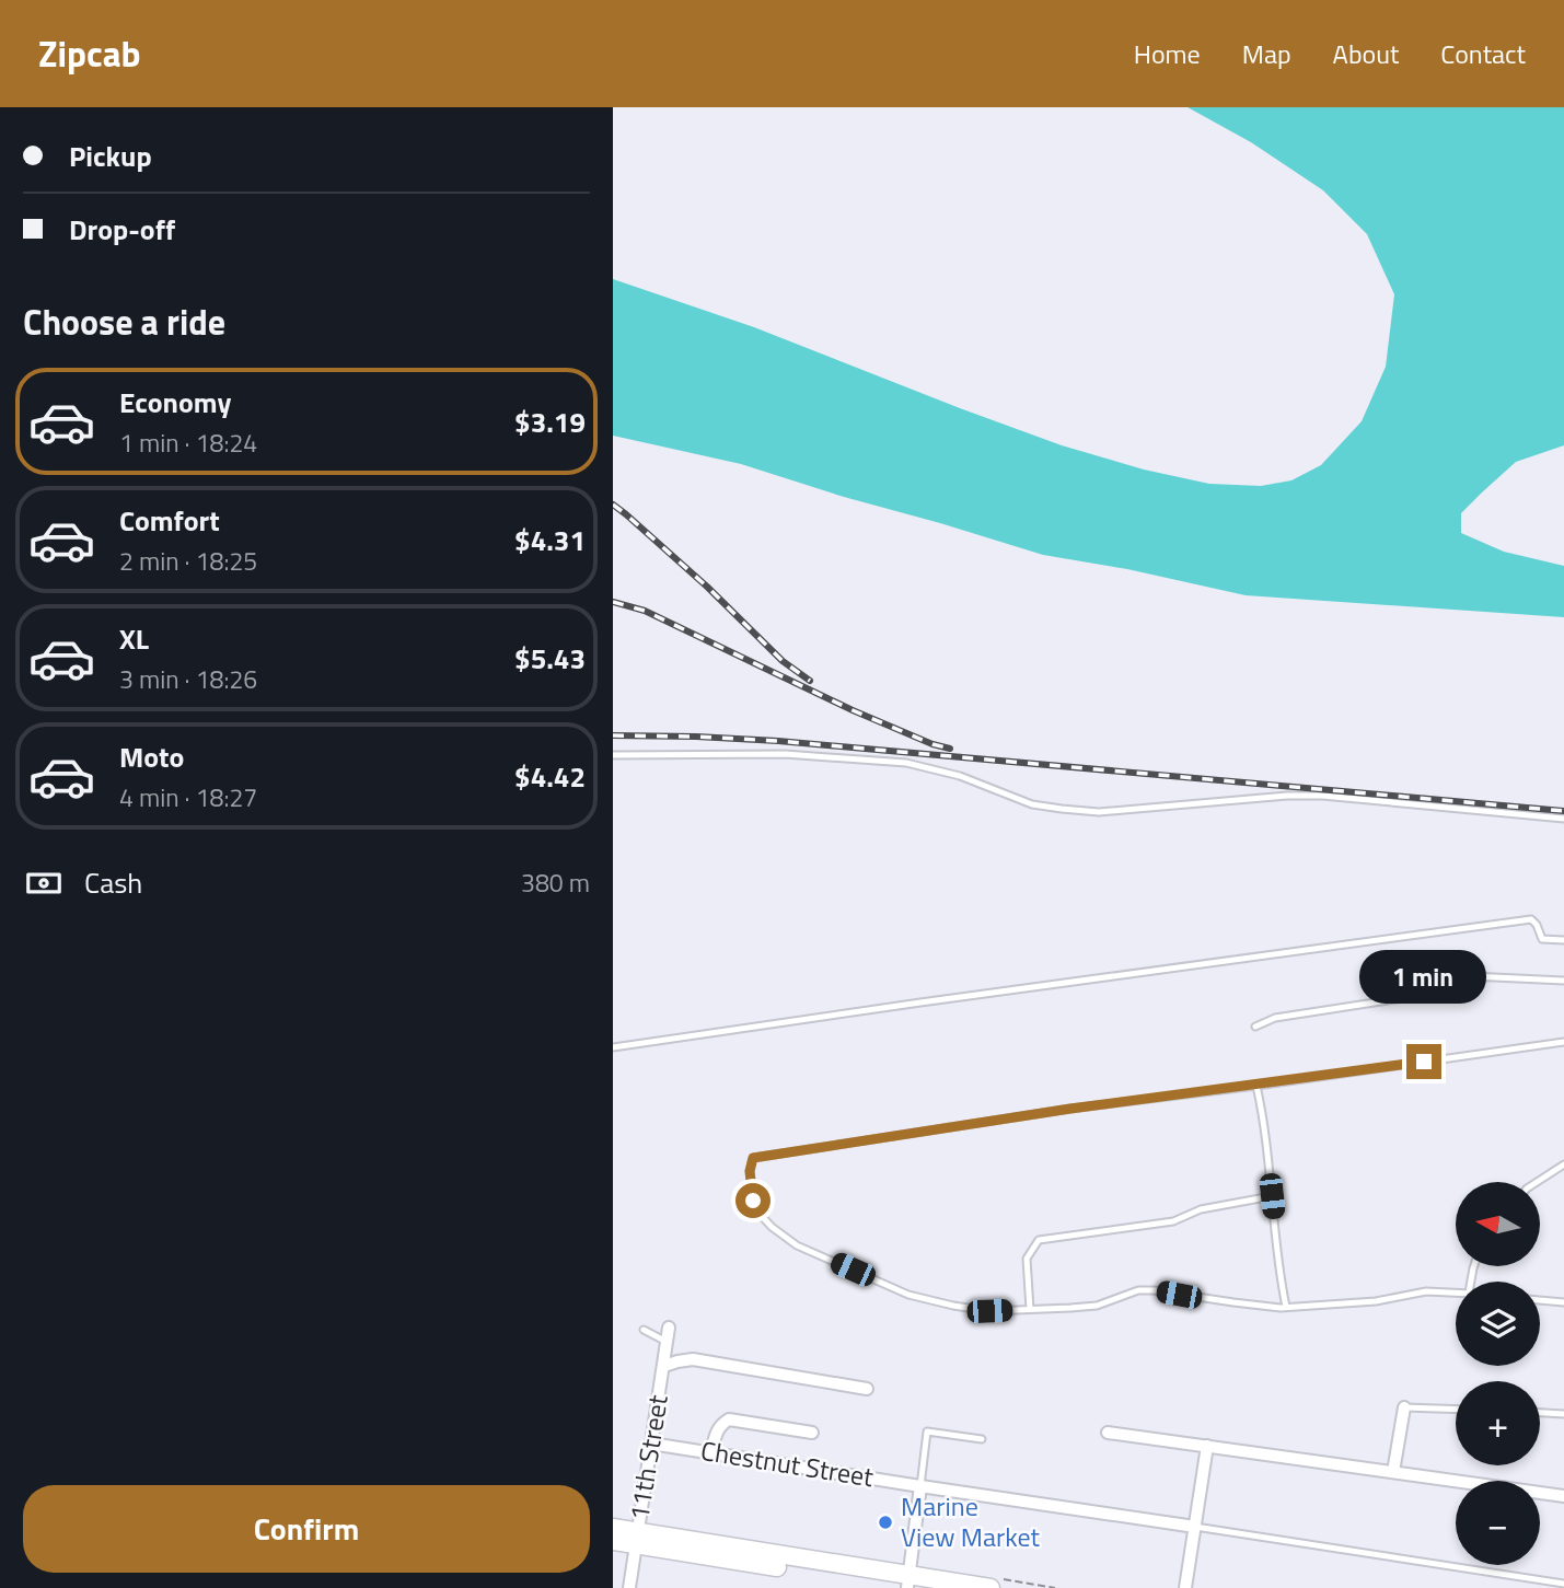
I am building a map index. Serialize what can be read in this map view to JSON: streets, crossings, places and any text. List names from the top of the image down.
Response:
{
  "streets": {
    "street": ["11th Street", "Chestnut Street"]
  },
  "crossings": [
    ["11th Street", "Chestnut Street"]
  ],
  "places": ["Marine View Market"],
  "north": "left",
  "page": {
    "header": "Zipcab",
    "nav": [
      "Home",
      "Map",
      "About",
      "Contact"
    ],
    "banner": ["Pickup", "Drop-off"],
    "heading": "Choose a ride",
    "list": [
      {
        "name": "Economy",
        "note": "1 min · 18:24",
        "value": "$3.19"
      },
      {
        "name": "Comfort",
        "note": "2 min · 18:25",
        "value": "$4.31"
      },
      {
        "name": "XL",
        "note": "3 min · 18:26",
        "value": "$5.43"
      },
      {
        "name": "Moto",
        "note": "4 min · 18:27",
        "value": "$4.42"
      }
    ],
    "pay": ["Cash", "380 m"],
    "bubble": "1 min",
    "map_buttons": ["+", "−"],
    "buttons": "Confirm"
  }
}
